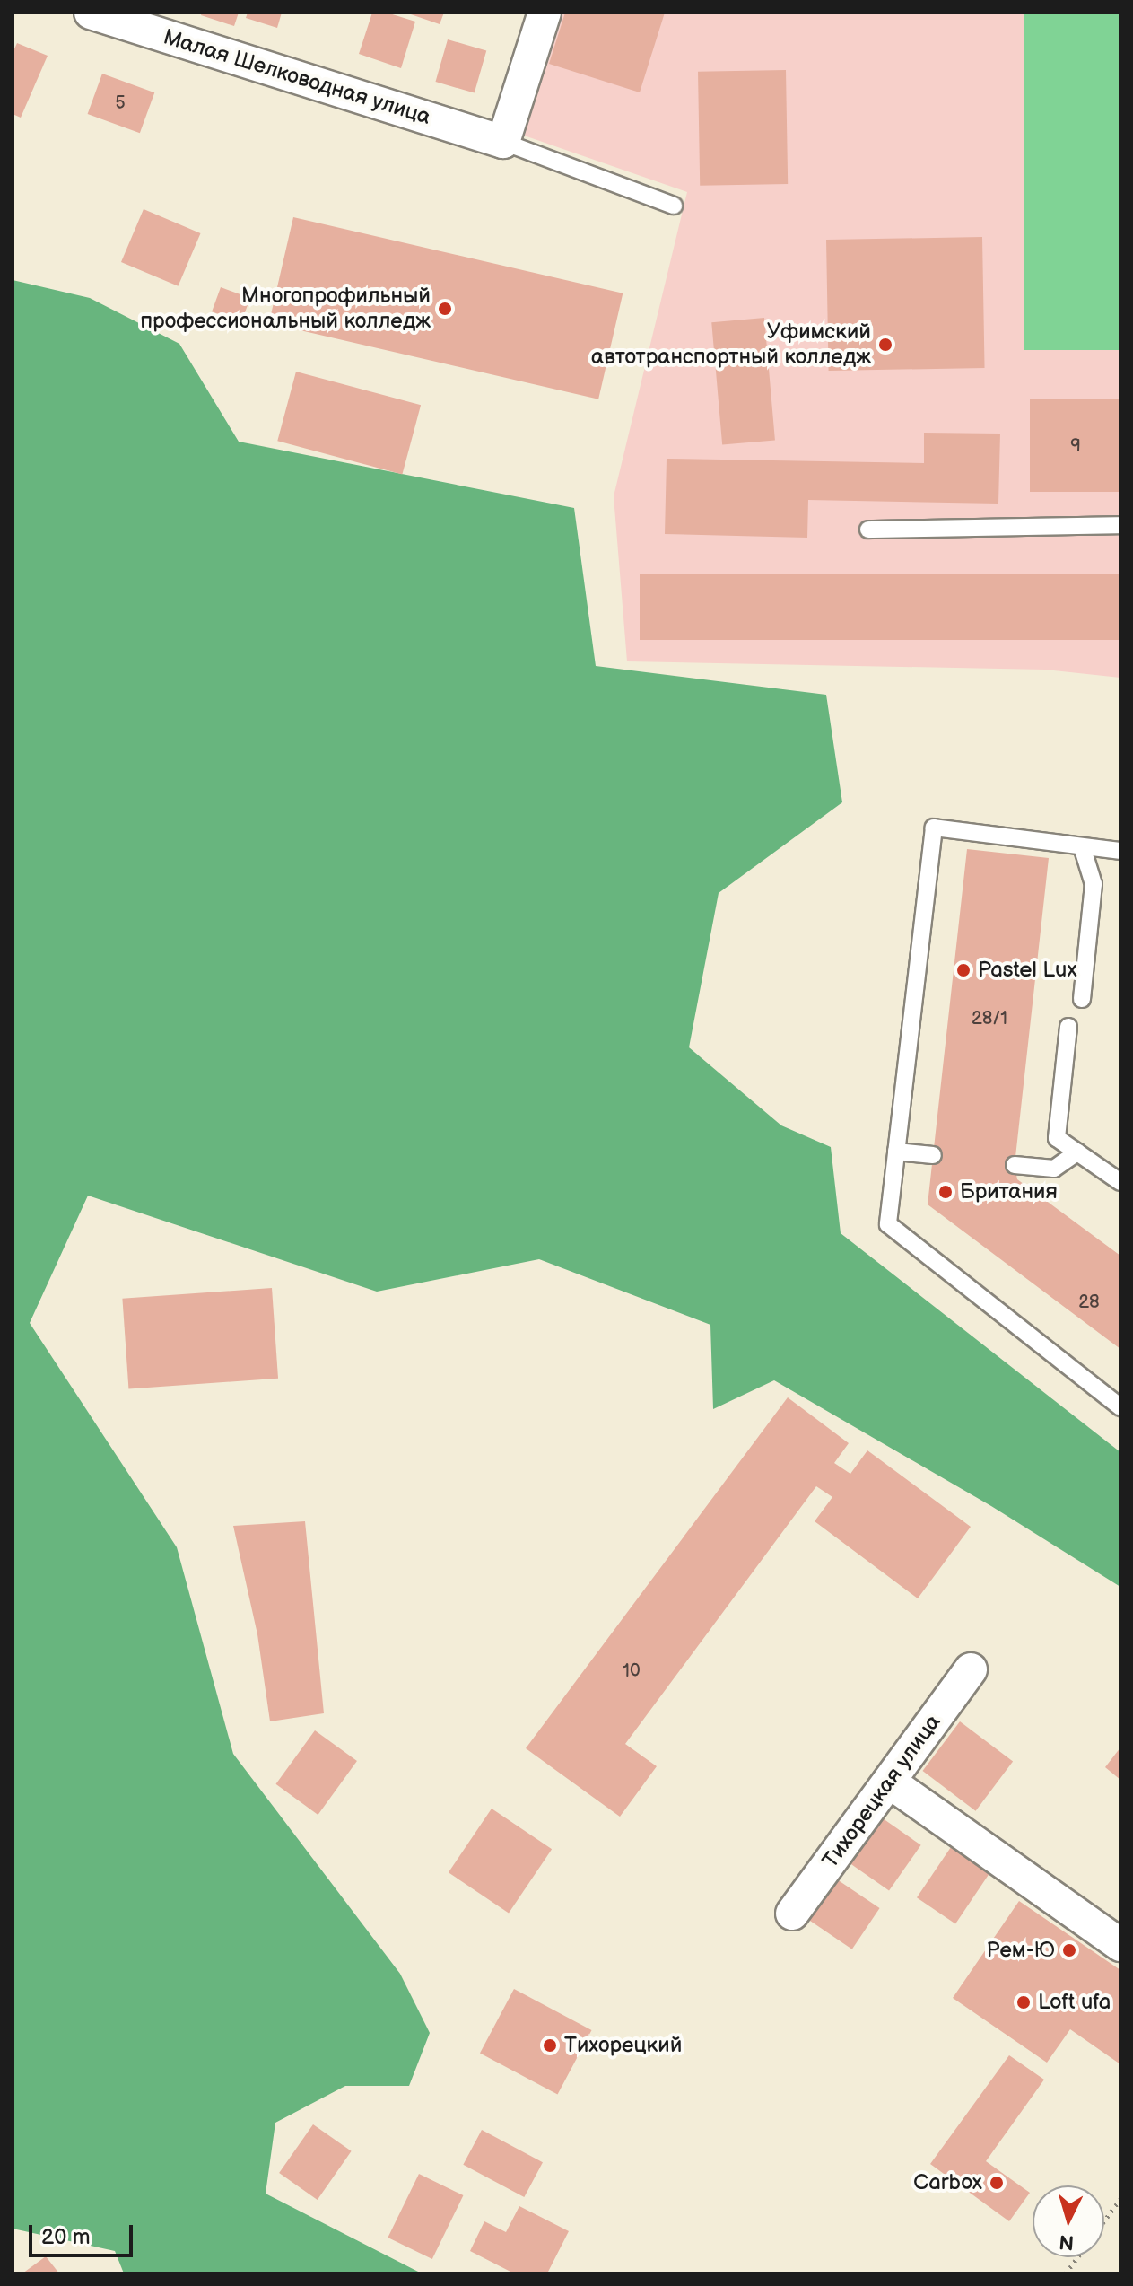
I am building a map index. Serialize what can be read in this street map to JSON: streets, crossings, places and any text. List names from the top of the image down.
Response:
{
  "streets": {
    "street": ["Малая Шелководная улица", "Тихорецкая улица"]
  },
  "places": [
    "Многопрофильный профессиональный колледж",
    "Уфимский автотранспортный колледж",
    "Pastel Lux",
    "Британия",
    "Рем-Ю",
    "Loft ufa",
    "Тихорецкий",
    "Carbox"
  ],
  "house_numbers": [
    "5",
    "9",
    "28/1",
    "28",
    "10"
  ],
  "scale_bar": "20 m",
  "north": "bottom"
}
